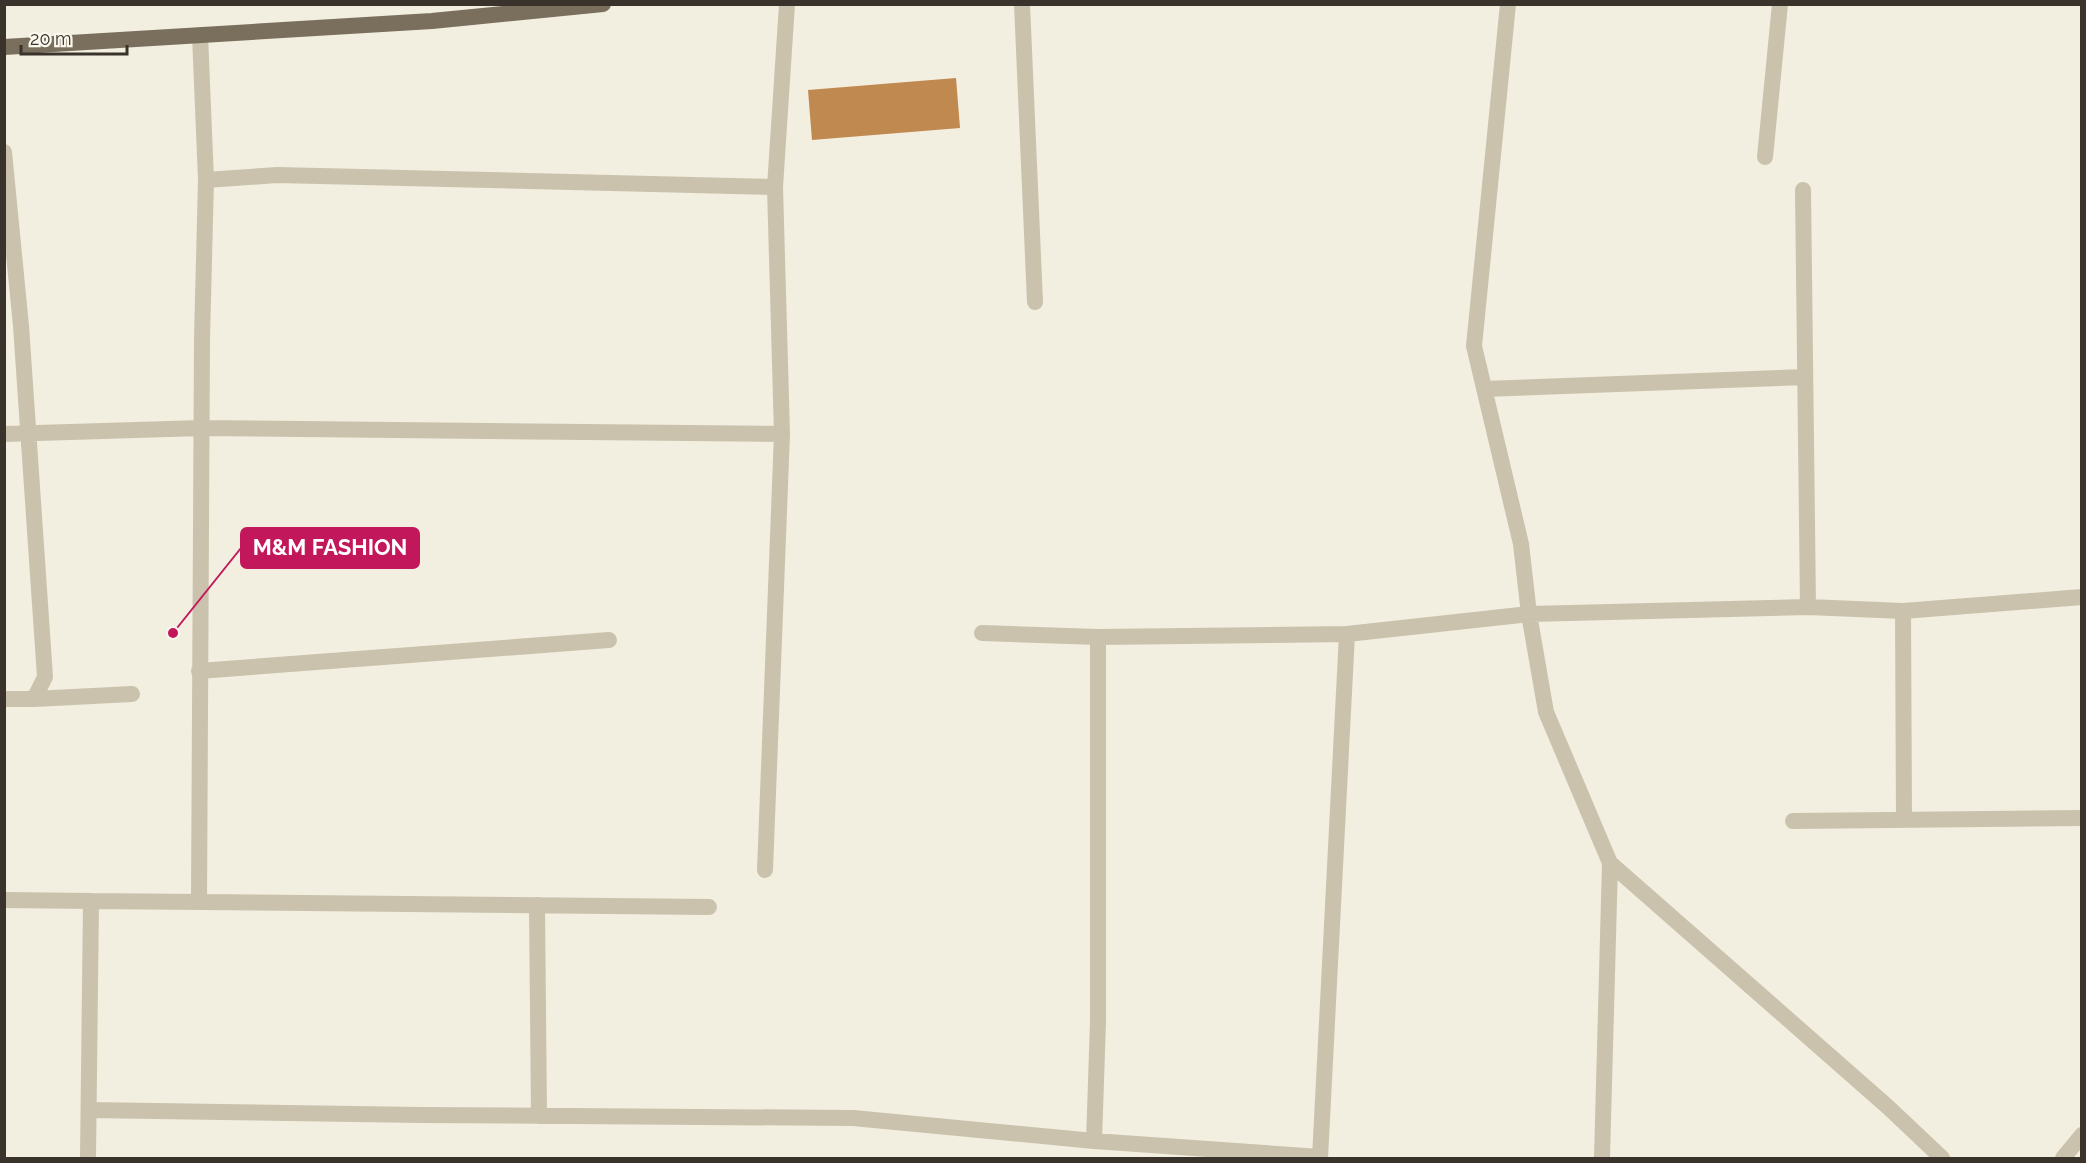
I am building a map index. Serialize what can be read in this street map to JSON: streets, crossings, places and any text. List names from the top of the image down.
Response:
{
  "places": ["M&M FASHION"],
  "scale_bar": "20 m"
}
